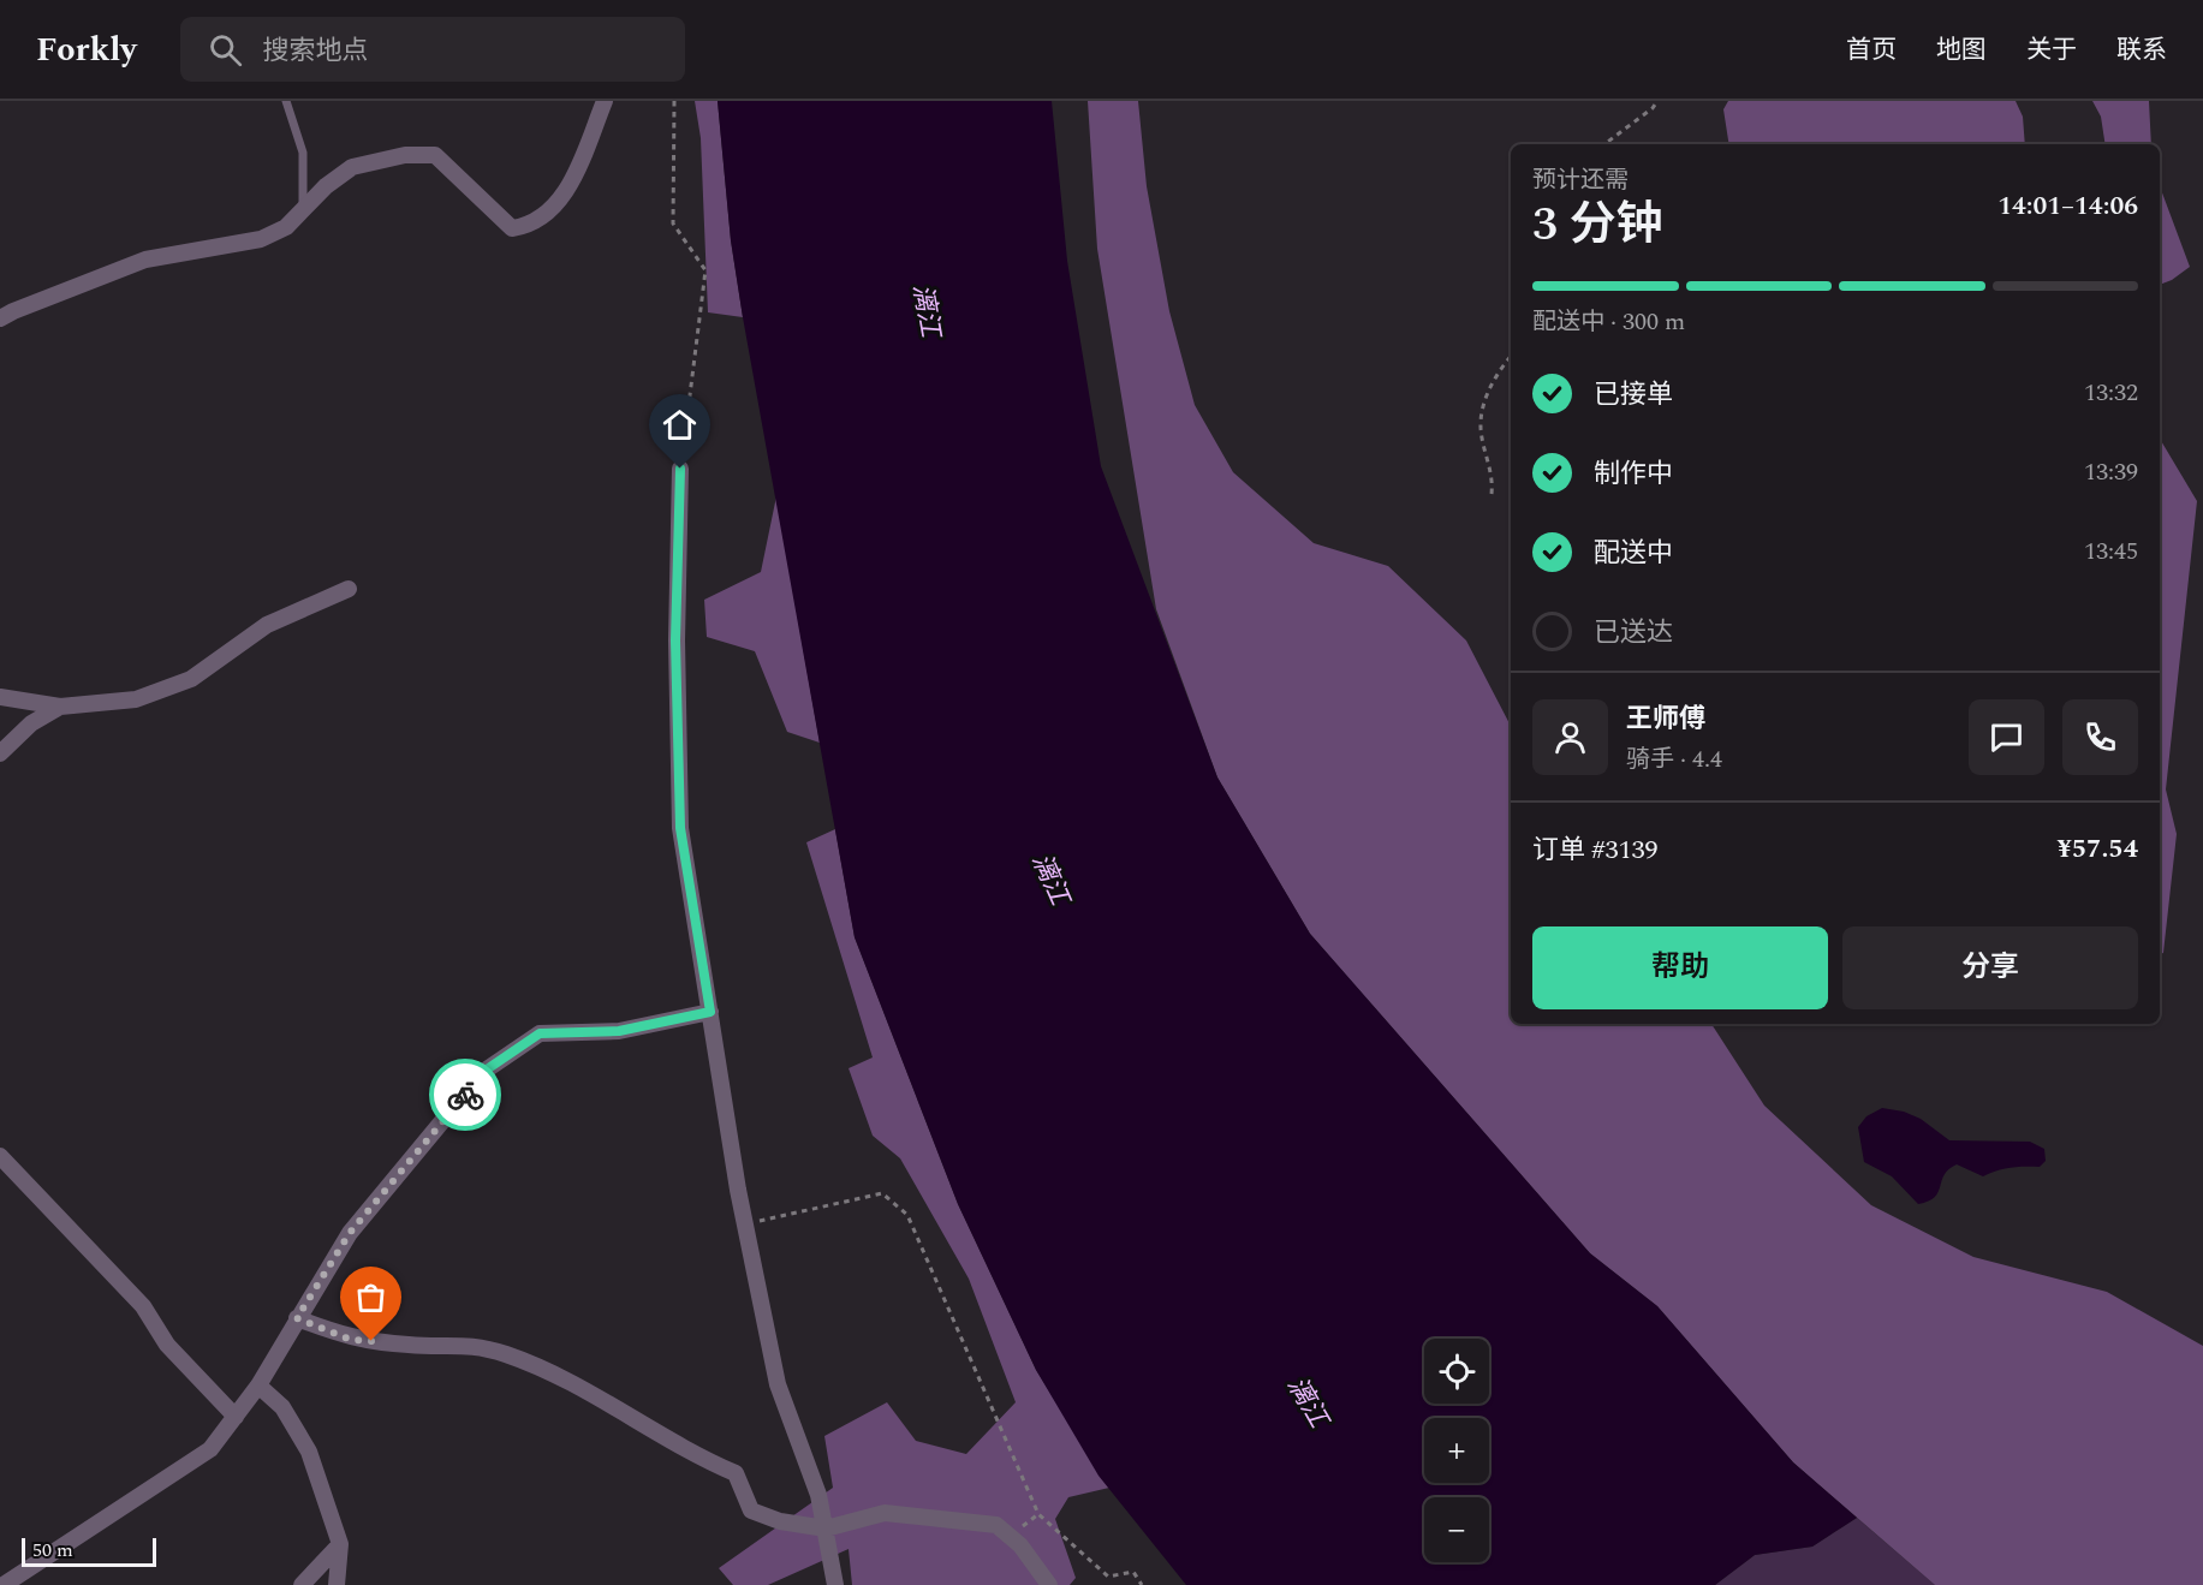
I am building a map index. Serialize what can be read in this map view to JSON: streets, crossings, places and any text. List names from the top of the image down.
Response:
{
  "water": ["漓江"],
  "scale_bar": "50 m",
  "page": {
    "header": "Forkly",
    "search": "搜索地点",
    "nav": [
      "首页",
      "地图",
      "关于",
      "联系"
    ],
    "heading": ["3 分钟", "预计还需", "14:01–14:06"],
    "panel": [
      "王师傅",
      "骑手 · 4.4",
      "订单 #3139",
      "¥57.54"
    ],
    "bar": "配送中 · 300 m",
    "list": [
      ["已接单", "13:32"],
      ["制作中", "13:39"],
      ["配送中", "13:45"],
      "已送达"
    ],
    "buttons": ["帮助", "分享"],
    "map_buttons": ["+", "−"],
    "scale": "50 m"
  }
}
